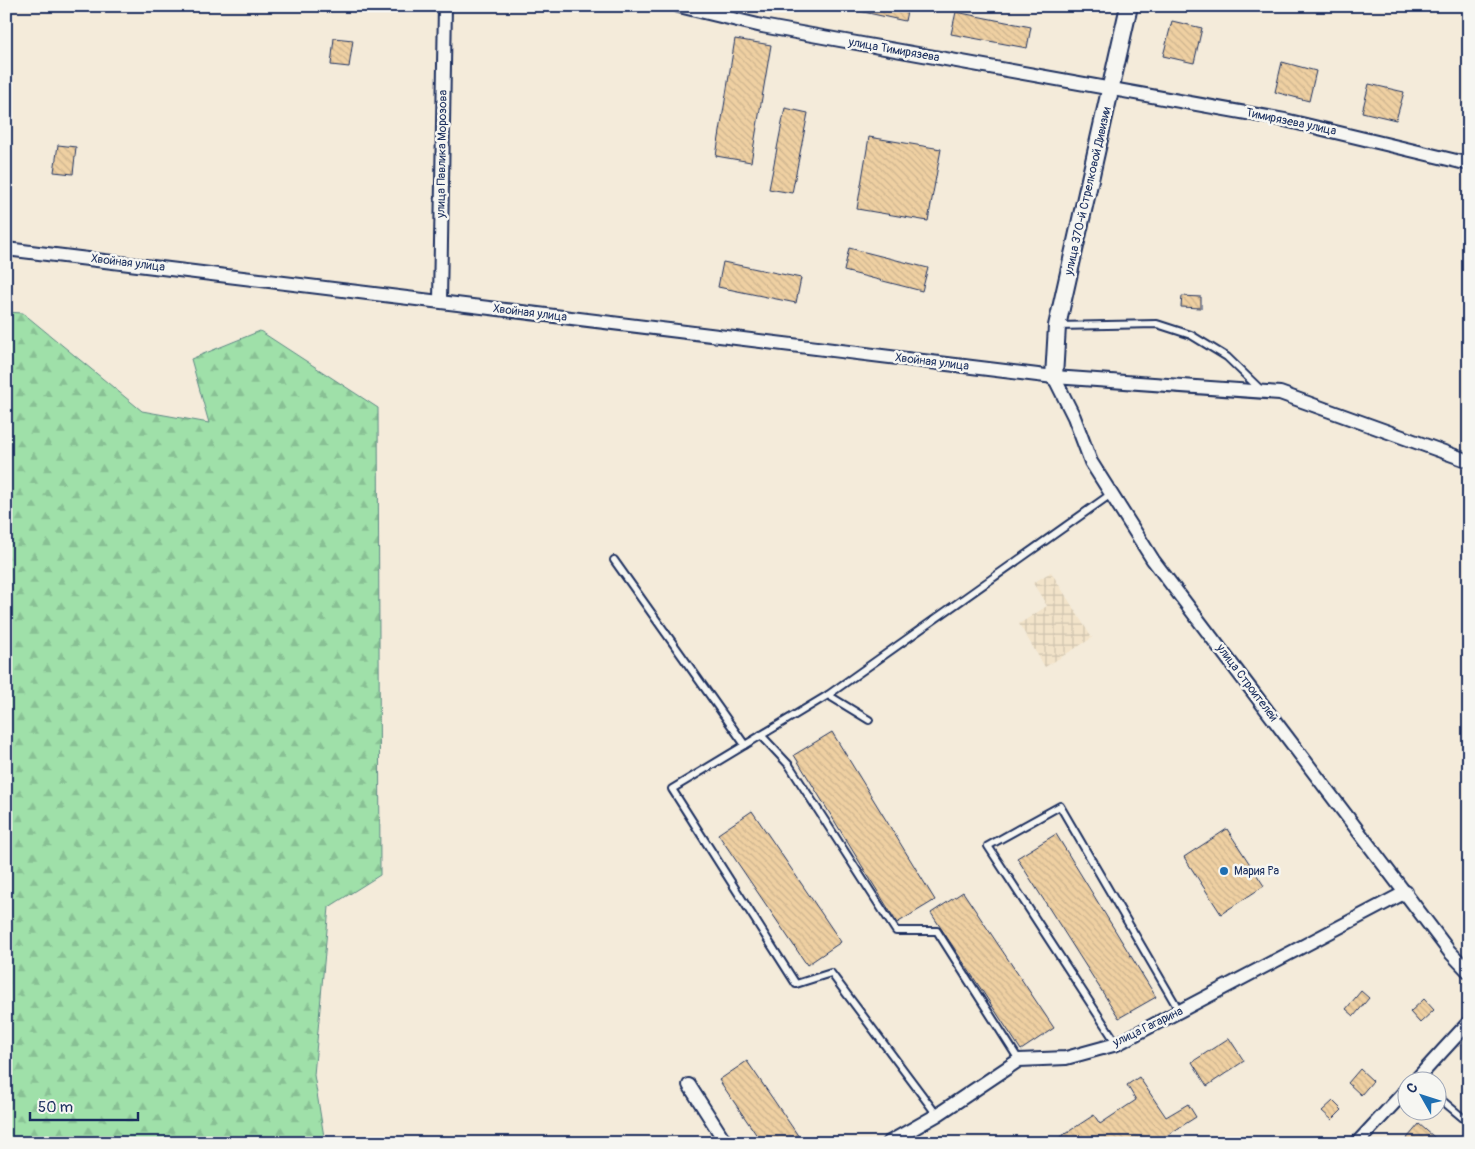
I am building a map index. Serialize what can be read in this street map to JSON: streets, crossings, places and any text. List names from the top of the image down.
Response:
{
  "streets": {
    "street": [
      "улица Тимирязева",
      "Тимирязева улица",
      "улица Павлика Морозова",
      "улица 370-й Стрелковой Дивизии",
      "Хвойная улица",
      "улица Строителей",
      "улица Гагарина"
    ]
  },
  "crossings": [
    ["улица Тимирязева", "Тимирязева улица"],
    ["улица Тимирязева", "улица 370-й Стрелковой Дивизии"],
    ["Тимирязева улица", "улица 370-й Стрелковой Дивизии"],
    ["улица Павлика Морозова", "Хвойная улица"],
    ["улица 370-й Стрелковой Дивизии", "Хвойная улица"],
    ["улица 370-й Стрелковой Дивизии", "улица Строителей"],
    ["Хвойная улица", "улица Строителей"],
    ["улица Строителей", "улица Гагарина"]
  ],
  "places": ["Мария Ра"],
  "scale_bar": "50 m",
  "north": "top left"
}
